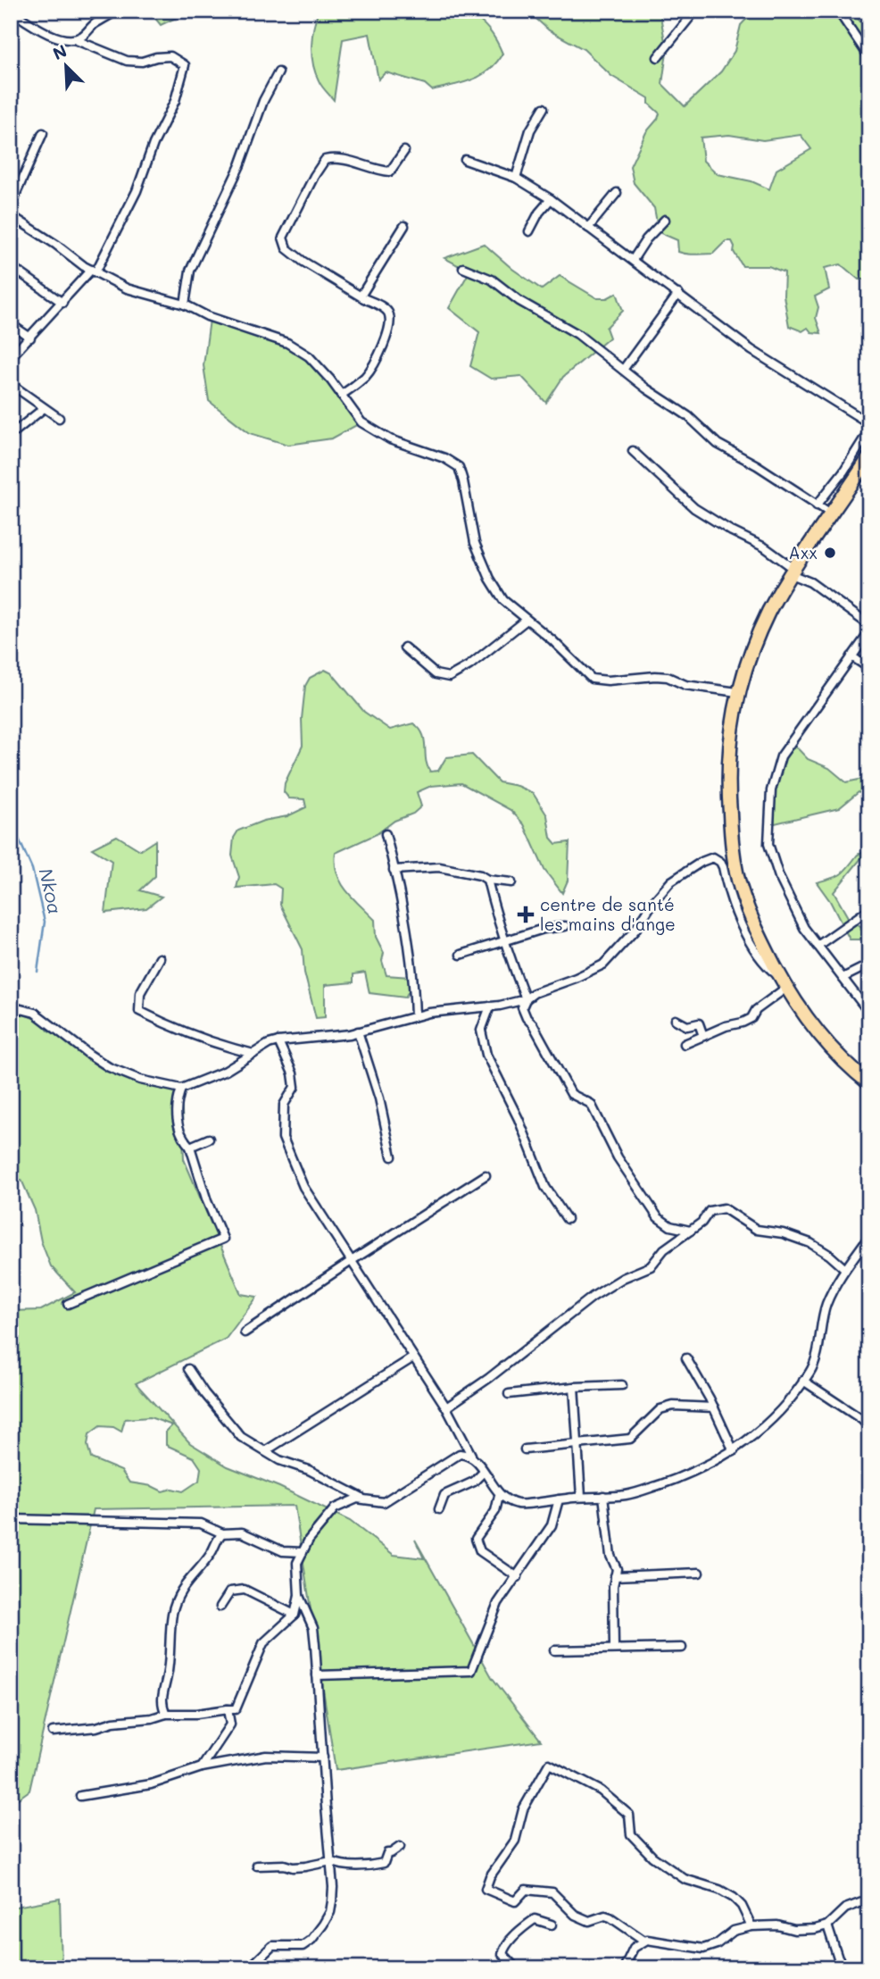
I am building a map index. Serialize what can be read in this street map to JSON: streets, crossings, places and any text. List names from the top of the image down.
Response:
{
  "water": ["Nkoa"],
  "places": {
    "other": ["Axx"],
    "health": ["centre de santé les mains d'ange"]
  },
  "north": "top left"
}
